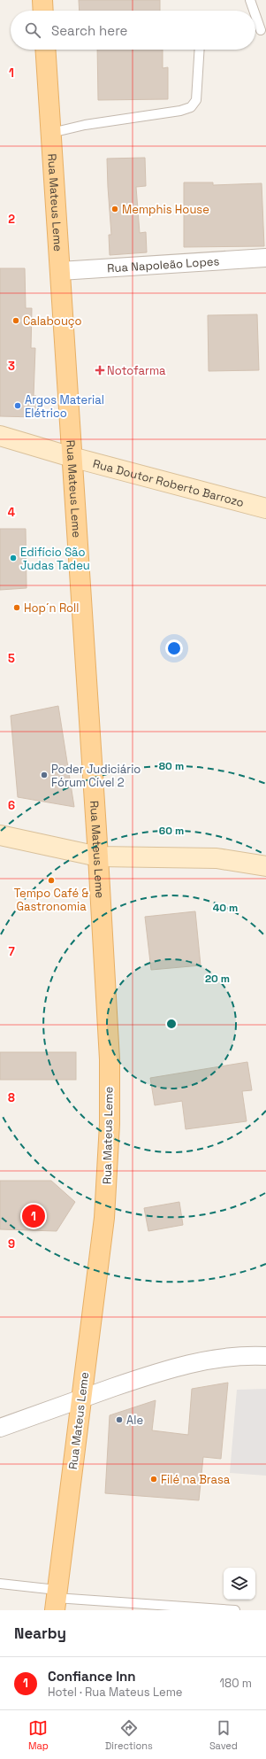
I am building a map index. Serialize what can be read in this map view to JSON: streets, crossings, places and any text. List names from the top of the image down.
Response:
{
  "streets": {
    "main road": ["Rua Mateus Leme", "Rua Doutor Roberto Barrozo"],
    "street": ["Rua Napoleão Lopes"]
  },
  "crossings": [
    ["Rua Mateus Leme", "Rua Napoleão Lopes"],
    ["Rua Mateus Leme", "Rua Doutor Roberto Barrozo"]
  ],
  "places": {
    "other": [
      "Memphis House",
      "Calabouço",
      "Argos Material Elétrico",
      "Edifício São Judas Tadeu",
      "Hop´n Roll",
      "Poder Judiciário Fórum Cível 2",
      "Tempo Café & Gastronomia",
      "Ale",
      "Filé na Brasa"
    ],
    "health": ["Notofarma"]
  },
  "page": {
    "search": "Search here",
    "pins": "1",
    "heading": "Nearby",
    "list": [
      {
        "mark": "1",
        "name": "Confiance Inn",
        "note": "Hotel · Rua Mateus Leme",
        "value": "180 m"
      }
    ],
    "nav": ["Map", "Directions", "Saved"]
  },
  "grid": {
    "rows": [
      "1",
      "2",
      "3",
      "4",
      "5",
      "6",
      "7",
      "8",
      "9"
    ]
  },
  "rings": [
    "80 m",
    "60 m",
    "40 m",
    "20 m"
  ]
}
